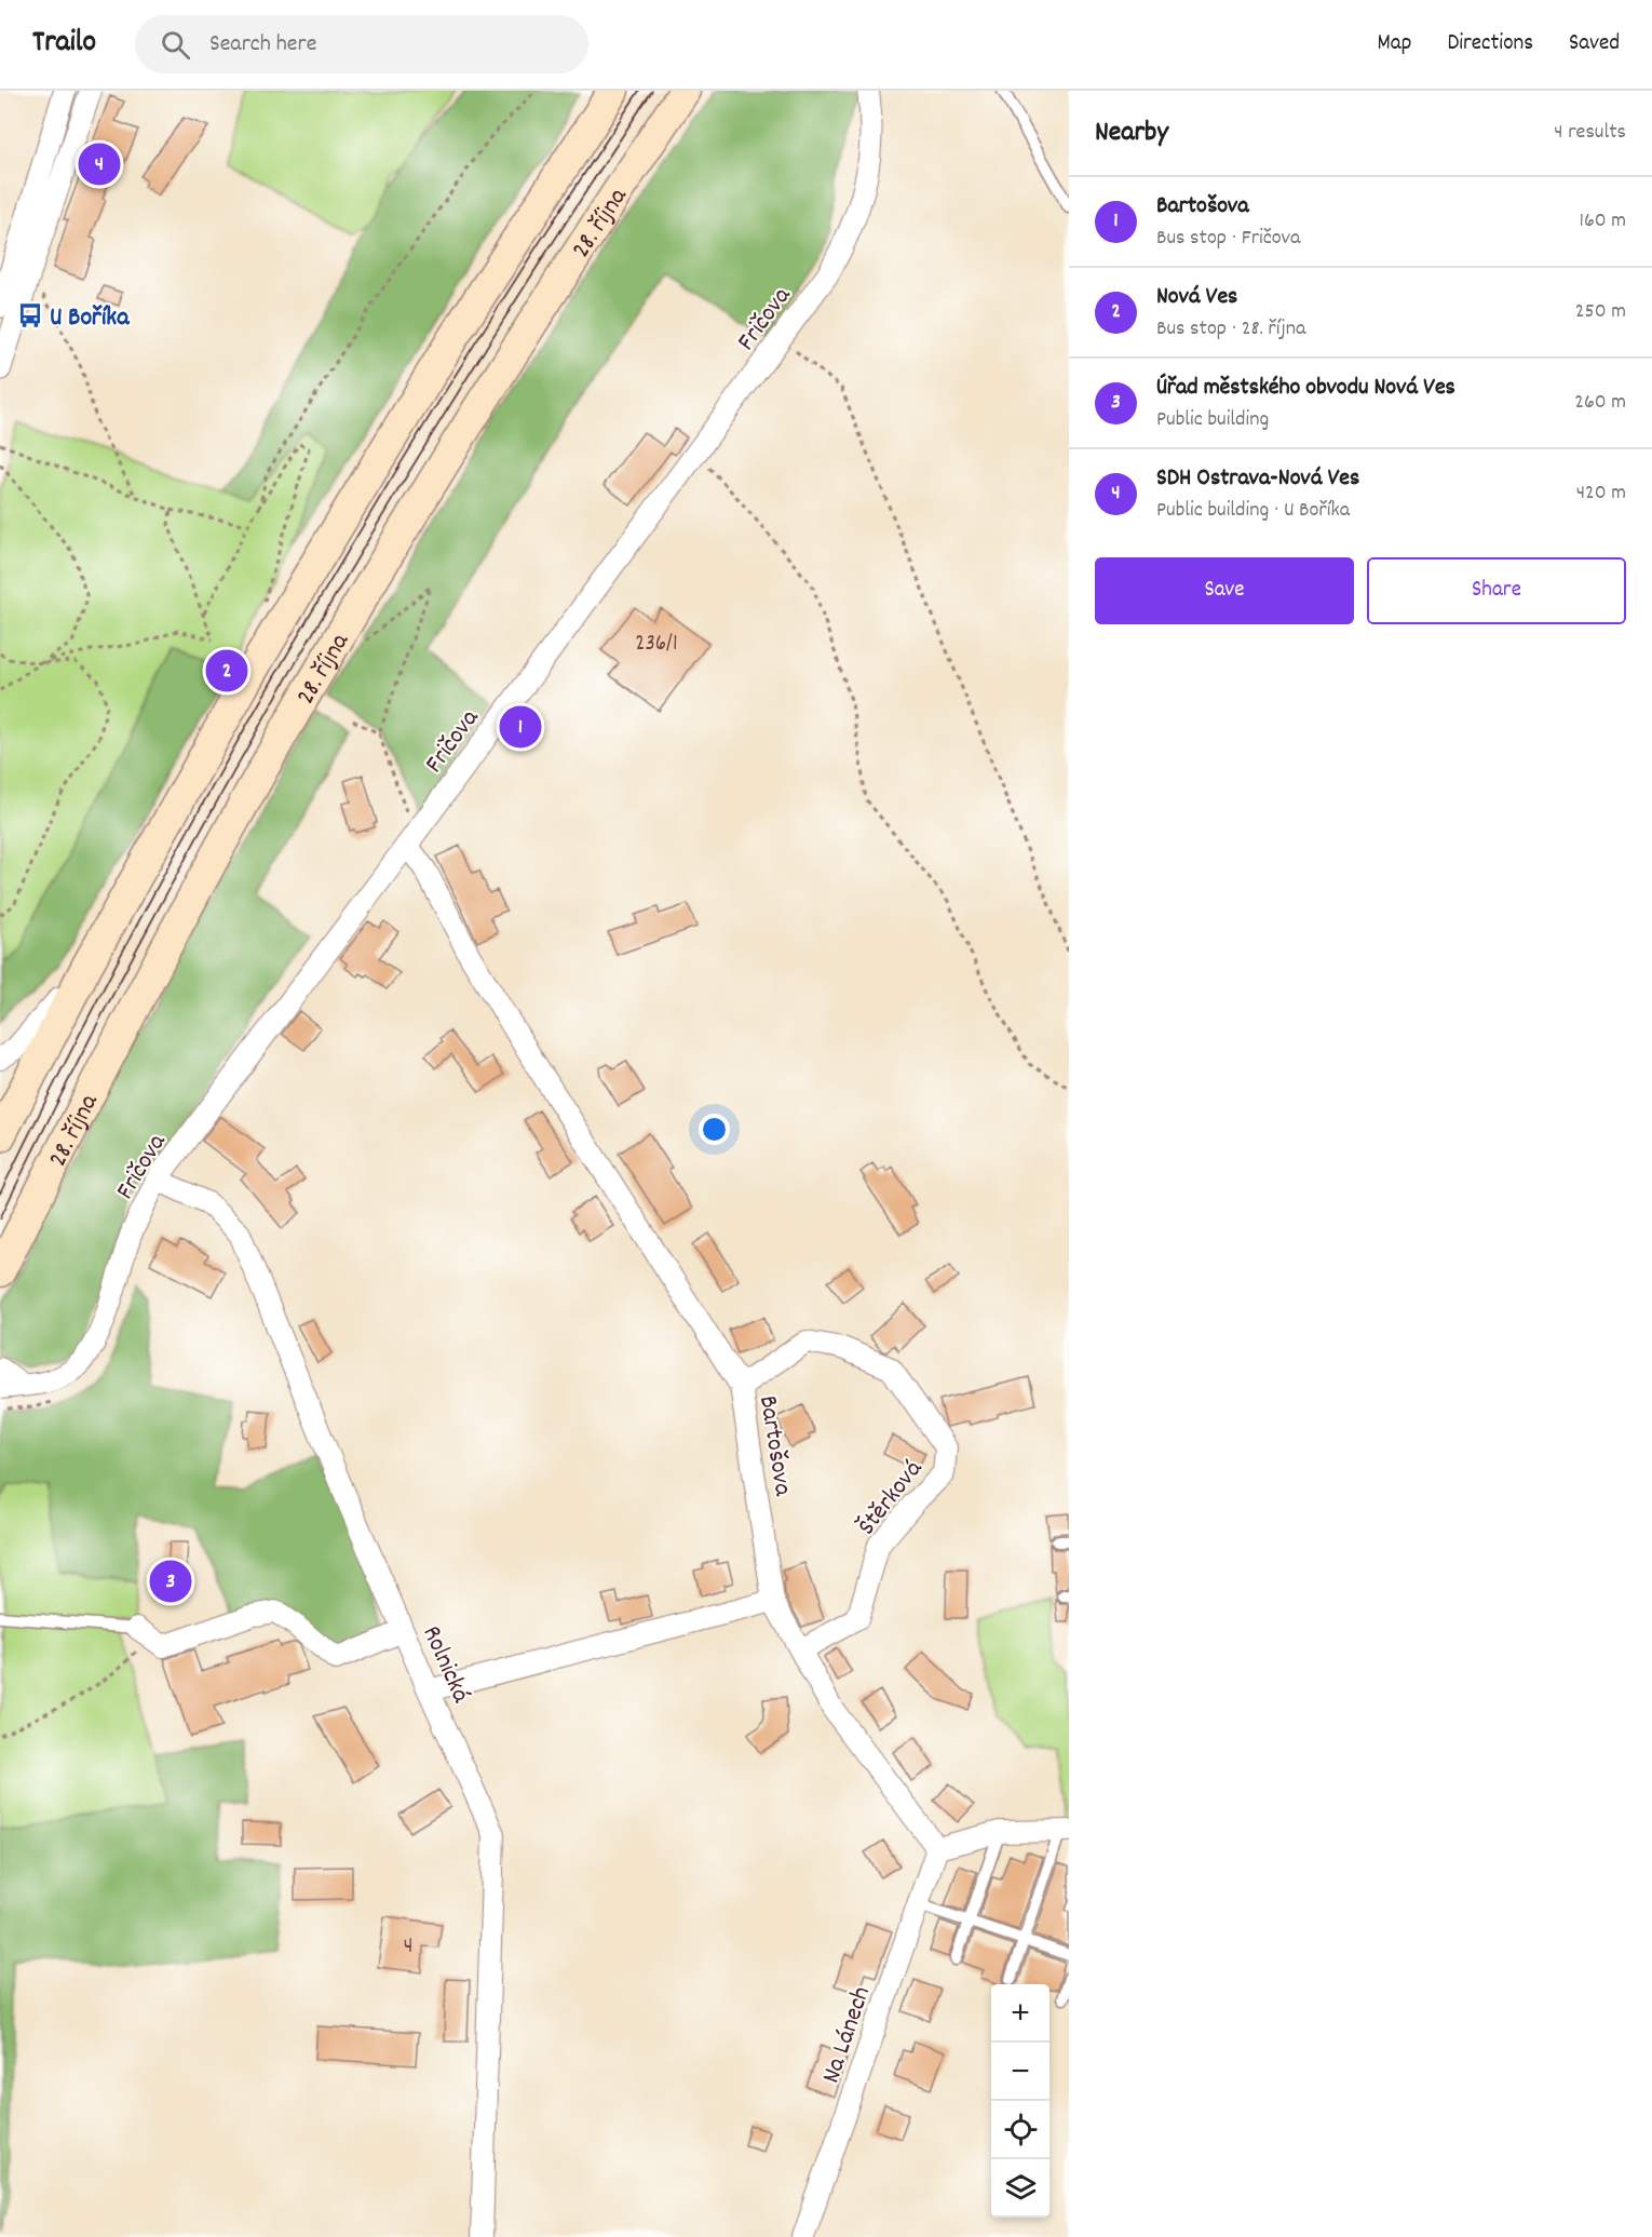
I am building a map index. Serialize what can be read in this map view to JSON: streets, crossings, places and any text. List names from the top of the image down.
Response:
{
  "streets": {
    "main road": ["28. října"],
    "street": [
      "Fričova",
      "Bartošova",
      "Štěrková",
      "Rolnická",
      "Na Lánech"
    ]
  },
  "crossings": [
    ["Fričova", "Bartošova"],
    ["Fričova", "Rolnická"],
    ["Bartošova", "Štěrková"],
    ["Bartošova", "Na Lánech"]
  ],
  "places": {
    "bus stop": ["U Boříka"]
  },
  "house_numbers": ["236/1", "4"],
  "page": {
    "header": "Trailo",
    "search": "Search here",
    "nav": ["Map", "Directions", "Saved"],
    "heading": ["Nearby", "4 results"],
    "pins": [
      "4",
      "2",
      "1",
      "3"
    ],
    "list": [
      {
        "mark": "1",
        "name": "Bartošova",
        "note": "Bus stop · Fričova",
        "value": "160 m"
      },
      {
        "mark": "2",
        "name": "Nová Ves",
        "note": "Bus stop · 28. října",
        "value": "250 m"
      },
      {
        "mark": "3",
        "name": "Úřad městského obvodu Nová Ves",
        "note": "Public building",
        "value": "260 m"
      },
      {
        "mark": "4",
        "name": "SDH Ostrava-Nová Ves",
        "note": "Public building · U Boříka",
        "value": "420 m"
      }
    ],
    "buttons": ["Save", "Share"],
    "map_buttons": ["+", "−"]
  }
}
